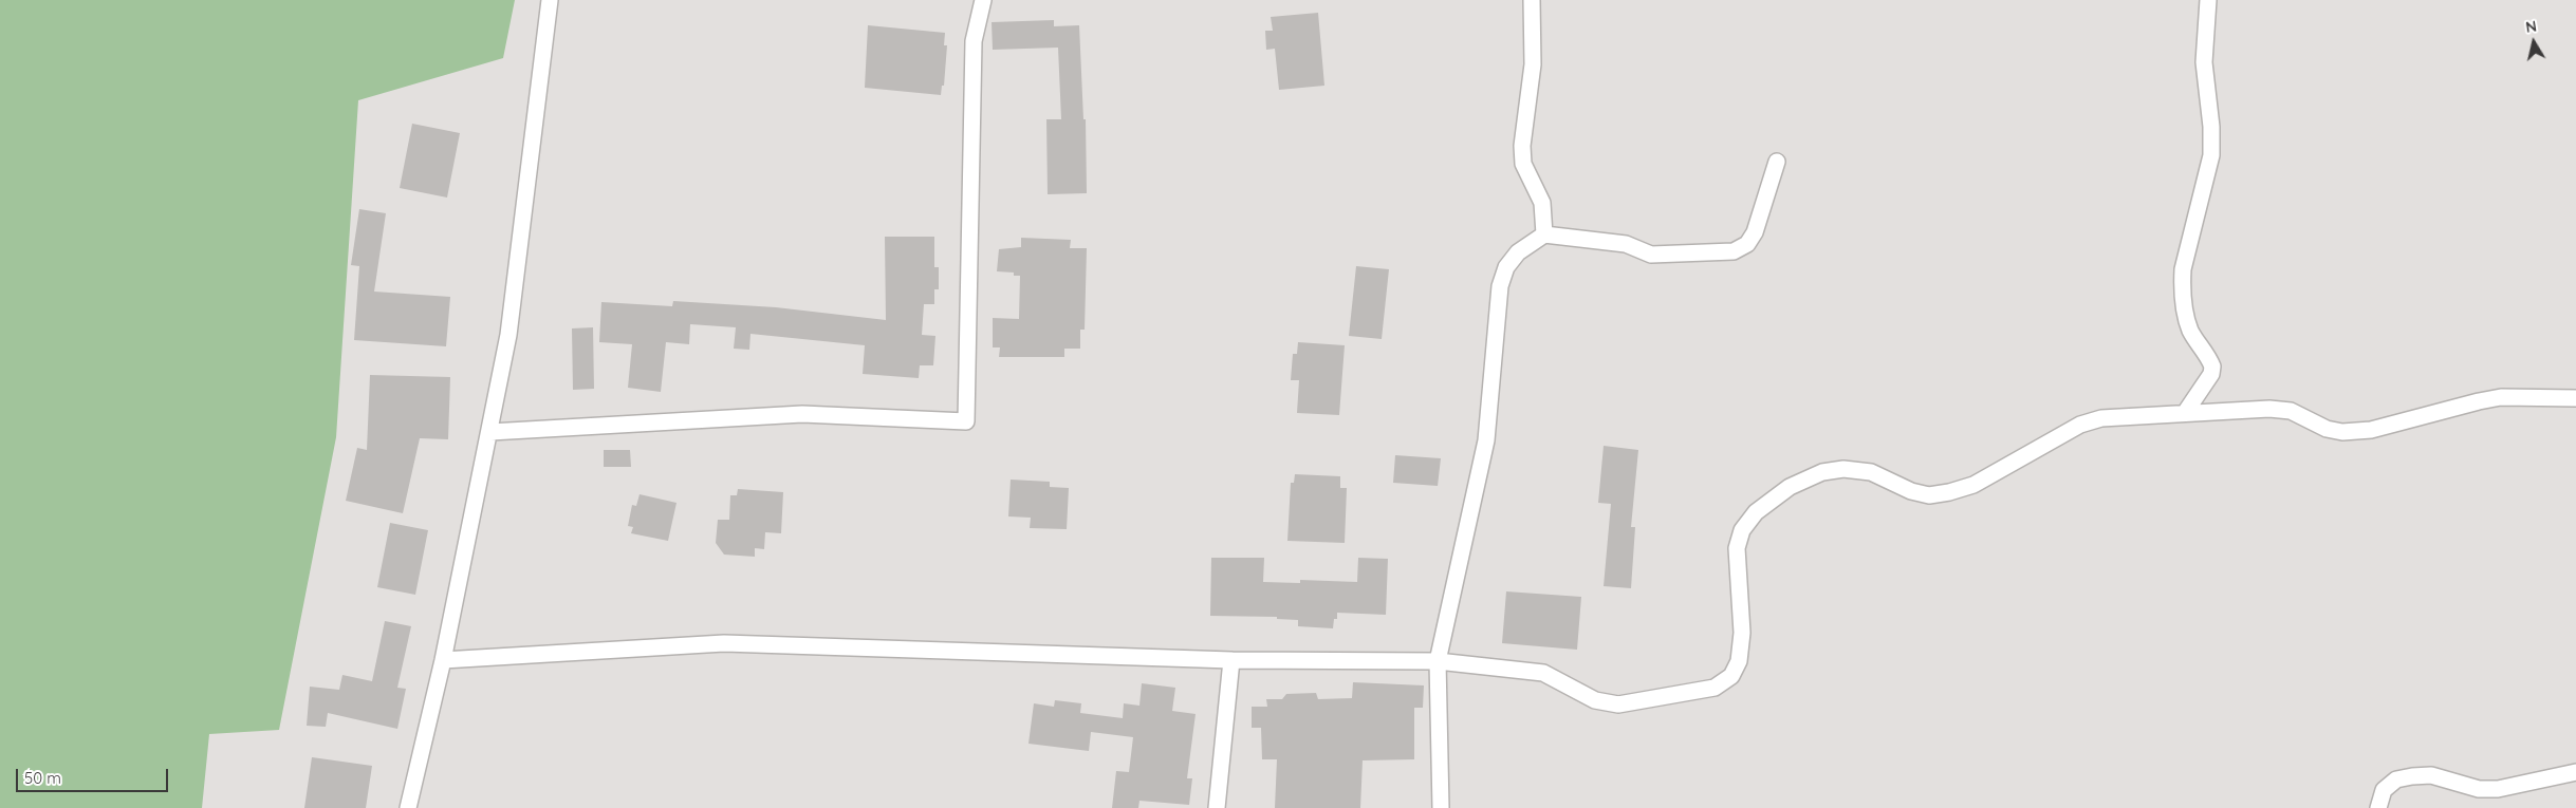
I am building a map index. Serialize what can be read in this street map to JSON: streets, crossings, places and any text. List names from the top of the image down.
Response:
{
  "scale_bar": "50 m",
  "north": "top"
}
